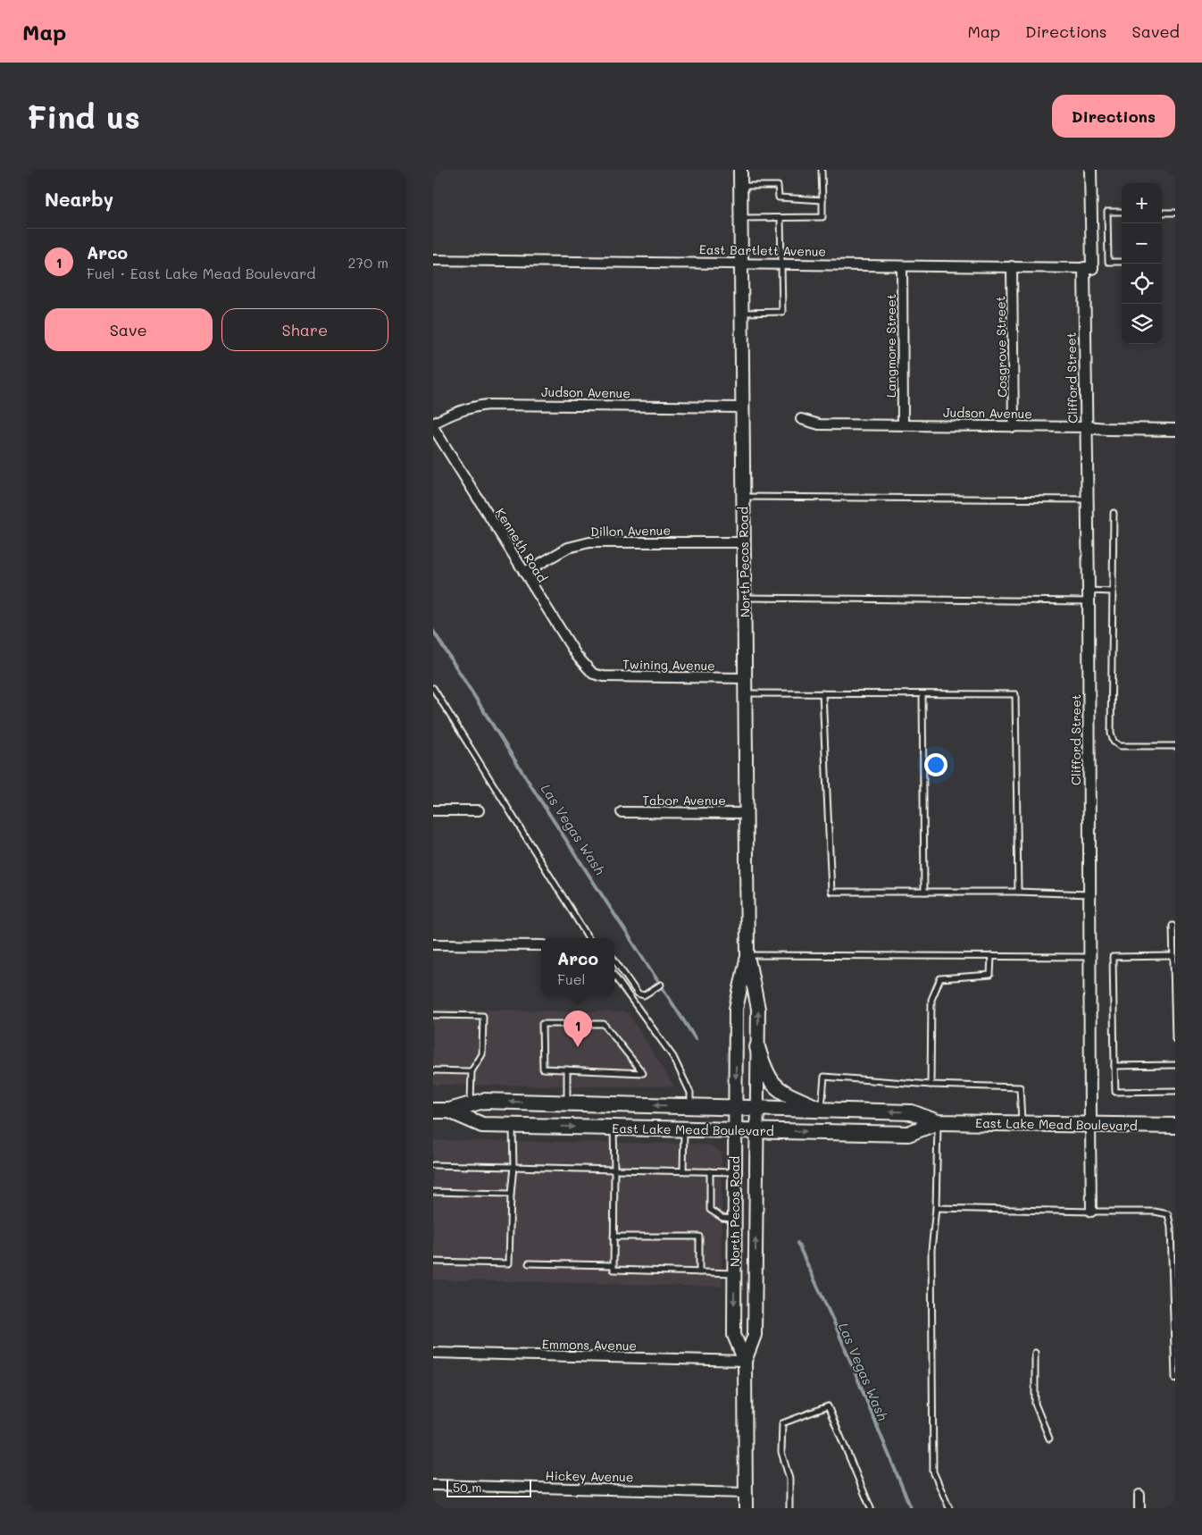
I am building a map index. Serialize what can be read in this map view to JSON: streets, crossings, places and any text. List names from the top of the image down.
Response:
{
  "streets": {
    "main road": ["North Pecos Road", "East Lake Mead Boulevard"],
    "street": [
      "East Bartlett Avenue",
      "Langmore Street",
      "Cosgrove Street",
      "Clifford Street",
      "Judson Avenue",
      "Dillon Avenue",
      "Kenneth Road",
      "Twining Avenue",
      "Tabor Avenue",
      "Emmons Avenue",
      "Hickey Avenue"
    ]
  },
  "crossings": [
    ["East Bartlett Avenue", "Langmore Street"],
    ["East Bartlett Avenue", "Cosgrove Street"],
    ["East Bartlett Avenue", "Clifford Street"],
    ["East Bartlett Avenue", "North Pecos Road"],
    ["Langmore Street", "Judson Avenue"],
    ["Cosgrove Street", "Judson Avenue"],
    ["Clifford Street", "Judson Avenue"],
    ["Clifford Street", "East Lake Mead Boulevard"],
    ["Judson Avenue", "North Pecos Road"],
    ["Dillon Avenue", "Kenneth Road"],
    ["Dillon Avenue", "North Pecos Road"],
    ["Kenneth Road", "Twining Avenue"],
    ["North Pecos Road", "Twining Avenue"],
    ["North Pecos Road", "Tabor Avenue"],
    ["North Pecos Road", "East Lake Mead Boulevard"],
    ["North Pecos Road", "Emmons Avenue"],
    ["North Pecos Road", "Hickey Avenue"]
  ],
  "water": ["Las Vegas Wash"],
  "scale_bar": "50 m",
  "page": {
    "header": "Map",
    "nav": ["Map", "Directions", "Saved"],
    "buttons": [
      "Directions",
      ["Save", "Share"]
    ],
    "title": "Find us",
    "heading": "Nearby",
    "map_buttons": ["+", "−"],
    "list": [
      {
        "mark": "1",
        "name": "Arco",
        "note": "Fuel · East Lake Mead Boulevard",
        "value": "270 m"
      }
    ],
    "popup": ["Arco", "Fuel"],
    "pins": "1",
    "scale": "50 m"
  }
}
